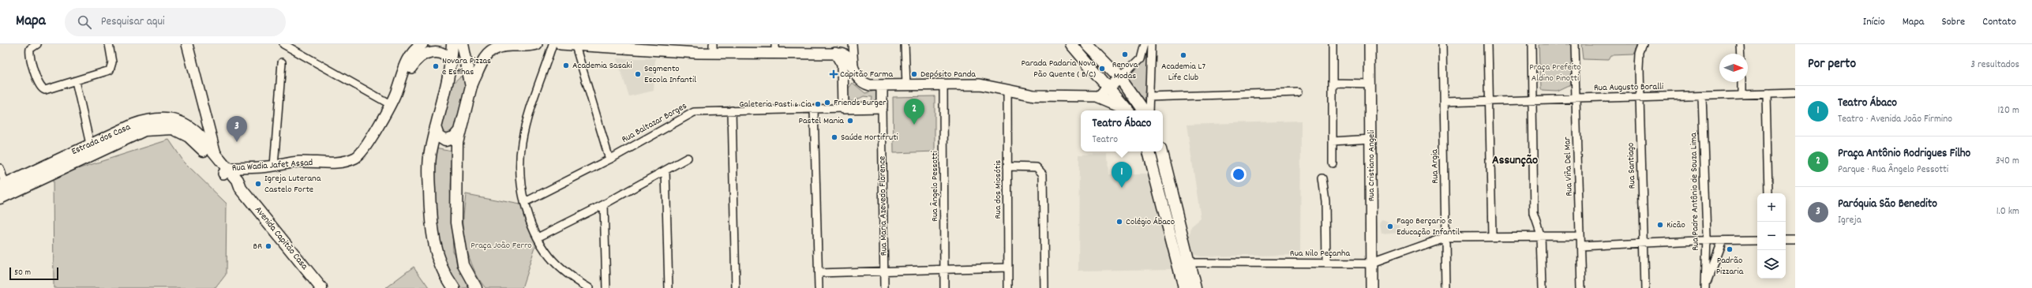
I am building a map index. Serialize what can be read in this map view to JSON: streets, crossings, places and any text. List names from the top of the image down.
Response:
{
  "streets": {
    "main road": ["Estrada dos Casa", "Avenida Capitão Casa"],
    "street": [
      "Rua Augusto Boralli",
      "Rua Baltazar Borges",
      "Rua Wadia Jafet Assad",
      "Rua Cristiano Angeli",
      "Rua Santiago",
      "Rua Argia",
      "Rua Viña Del Mar",
      "Rua Ângelo Pessotti",
      "Rua dos Miosótis",
      "Rua Padre Antônio de Souza Lima",
      "Rua Maria Azevedo Florence",
      "Rua Nilo Peçanha"
    ]
  },
  "crossings": [
    ["Rua Augusto Boralli", "Rua Santiago"],
    ["Rua Augusto Boralli", "Rua Argia"],
    ["Rua Augusto Boralli", "Rua Viña Del Mar"],
    ["Rua Augusto Boralli", "Rua Padre Antônio de Souza Lima"],
    ["Estrada dos Casa", "Avenida Capitão Casa"],
    ["Rua Wadia Jafet Assad", "Avenida Capitão Casa"],
    ["Rua Cristiano Angeli", "Rua Nilo Peçanha"],
    ["Rua Argia", "Rua Nilo Peçanha"],
    ["Rua Viña Del Mar", "Rua Nilo Peçanha"]
  ],
  "districts": ["Assunção"],
  "parks": ["Praça Prefeito Aldino Pinotti", "Praça João Ferro"],
  "places": {
    "other": [
      "Renova Modas",
      "Academia L7 Life Club",
      "Academia Sasaki",
      "Novara Pizzas e Esfihas",
      "Parada Padaria Nova Pão Quente ( B/C)",
      "Segmento Escola Infantil",
      "Depósito Panda",
      "Friends Burger",
      "Galeteria Pasti & Cia",
      "Pastel Mania",
      "Saúde Hortifruti",
      "Igreja Luterana Castelo Forte",
      "Colégio Ábaco",
      "Kicão",
      "Fago Berçario e Educação Infantil",
      "BR",
      "Padrão Pizzaria"
    ],
    "health": ["Capitão Farma"]
  },
  "scale_bar": "50 m",
  "north": "right",
  "page": {
    "header": "Mapa",
    "search": "Pesquisar aqui",
    "nav": [
      "Início",
      "Mapa",
      "Sobre",
      "Contato"
    ],
    "heading": ["Por perto", "3 resultados"],
    "list": [
      {
        "mark": "1",
        "name": "Teatro Ábaco",
        "note": "Teatro · Avenida João Firmino",
        "value": "120 m"
      },
      {
        "mark": "2",
        "name": "Praça Antônio Rodrigues Filho",
        "note": "Parque · Rua Ângelo Pessotti",
        "value": "340 m"
      },
      {
        "mark": "3",
        "name": "Paróquia São Benedito",
        "note": "Igreja",
        "value": "1.0 km"
      }
    ],
    "pins": ["2", "3", "1"],
    "popup": ["Teatro Ábaco", "Teatro"],
    "map_buttons": ["+", "−"],
    "scale": "50 m"
  }
}
